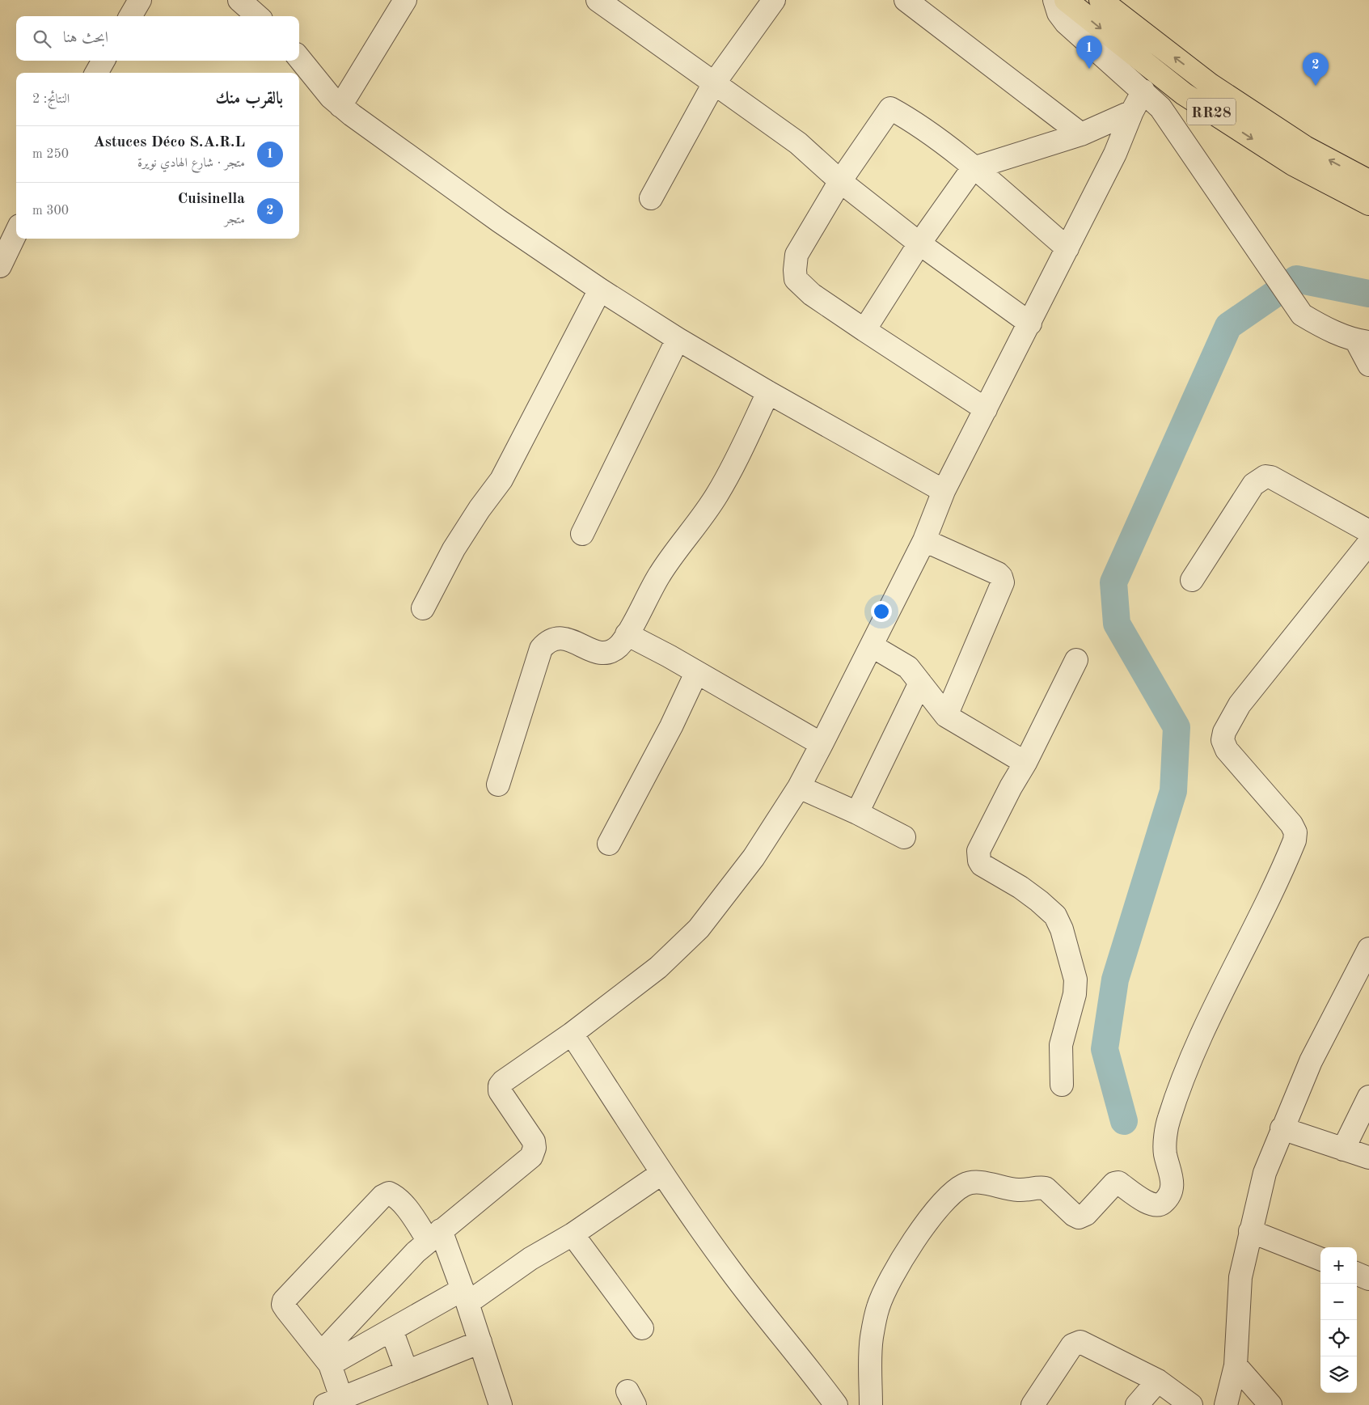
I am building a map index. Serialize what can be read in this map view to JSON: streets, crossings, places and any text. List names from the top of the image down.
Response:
{
  "streets": {
    "highway": ["RR28"]
  },
  "page": {
    "search": "ابحث هنا",
    "pins": ["1", "2"],
    "heading": ["بالقرب منك", "النتائج: 2"],
    "list": [
      {
        "mark": "1",
        "name": "Astuces Déco S.A.R.L",
        "note": "متجر · شارع الهادي نويرة",
        "value": "250 m"
      },
      {
        "mark": "2",
        "name": "Cuisinella",
        "note": "متجر",
        "value": "300 m"
      }
    ],
    "map_buttons": ["+", "−"]
  }
}
